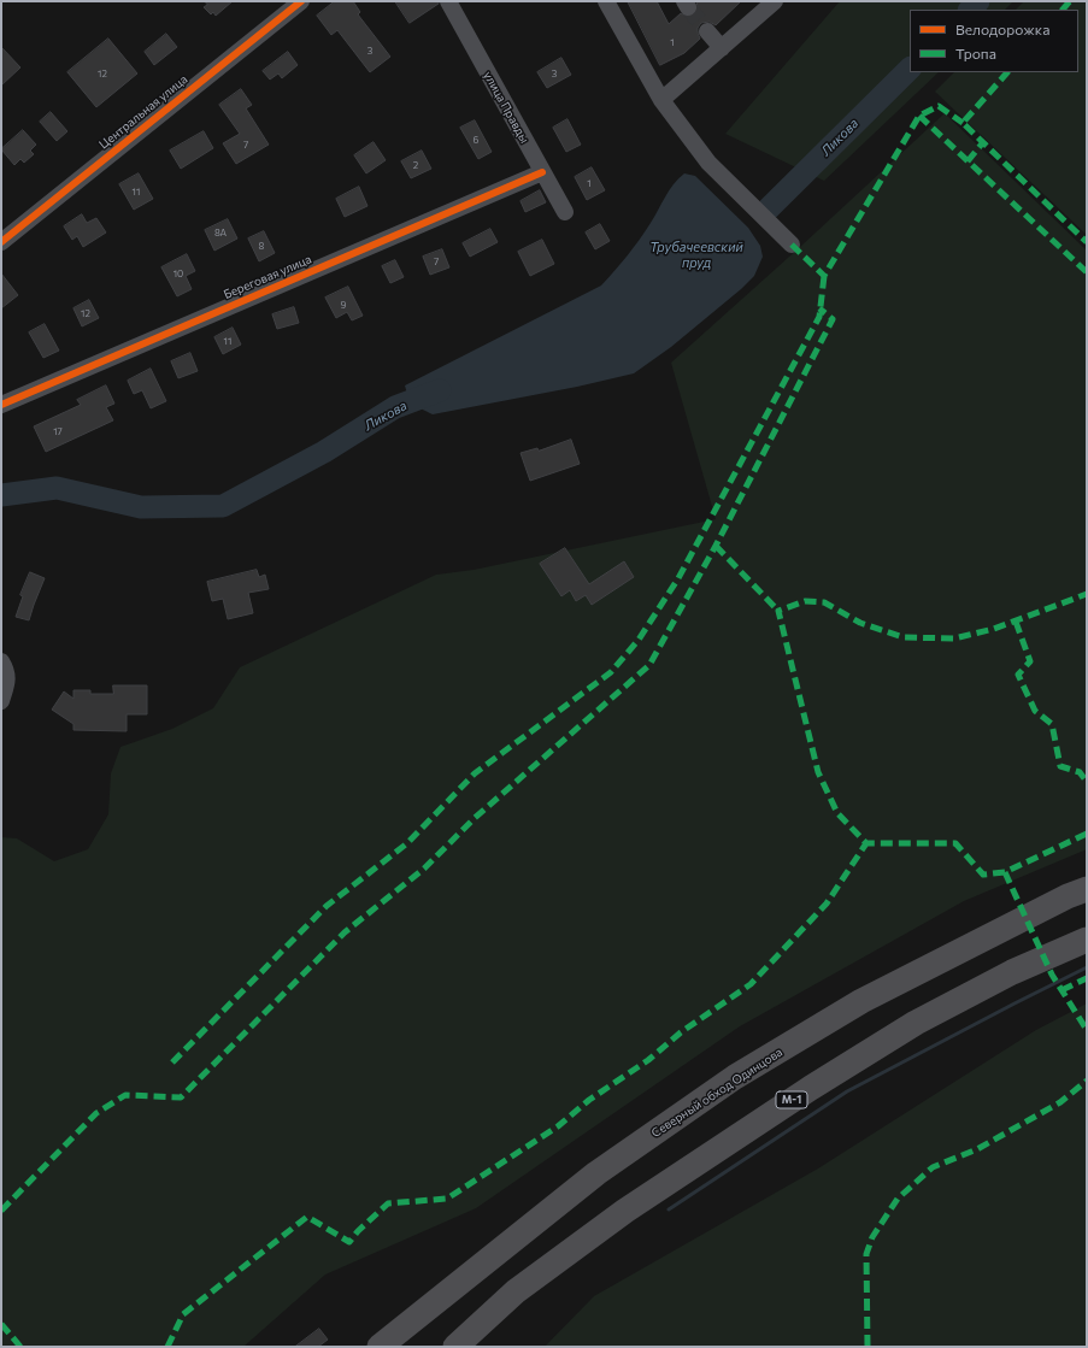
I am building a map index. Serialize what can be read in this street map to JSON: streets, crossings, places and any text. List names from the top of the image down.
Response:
{
  "streets": {
    "highway": ["Северный обход Одинцова", "М-1"],
    "street": ["улица Правды", "Центральная улица", "Береговая улица"]
  },
  "crossings": [
    ["улица Правды", "Береговая улица"]
  ],
  "water": ["Ликова", "Трубачеевский пруд"],
  "house_numbers": [
    "1",
    "3",
    "12",
    "3",
    "6",
    "7",
    "2",
    "1",
    "11",
    "8А",
    "8",
    "7",
    "10",
    "9",
    "12",
    "11",
    "17"
  ],
  "legend": ["Велодорожка", "Тропа"]
}
